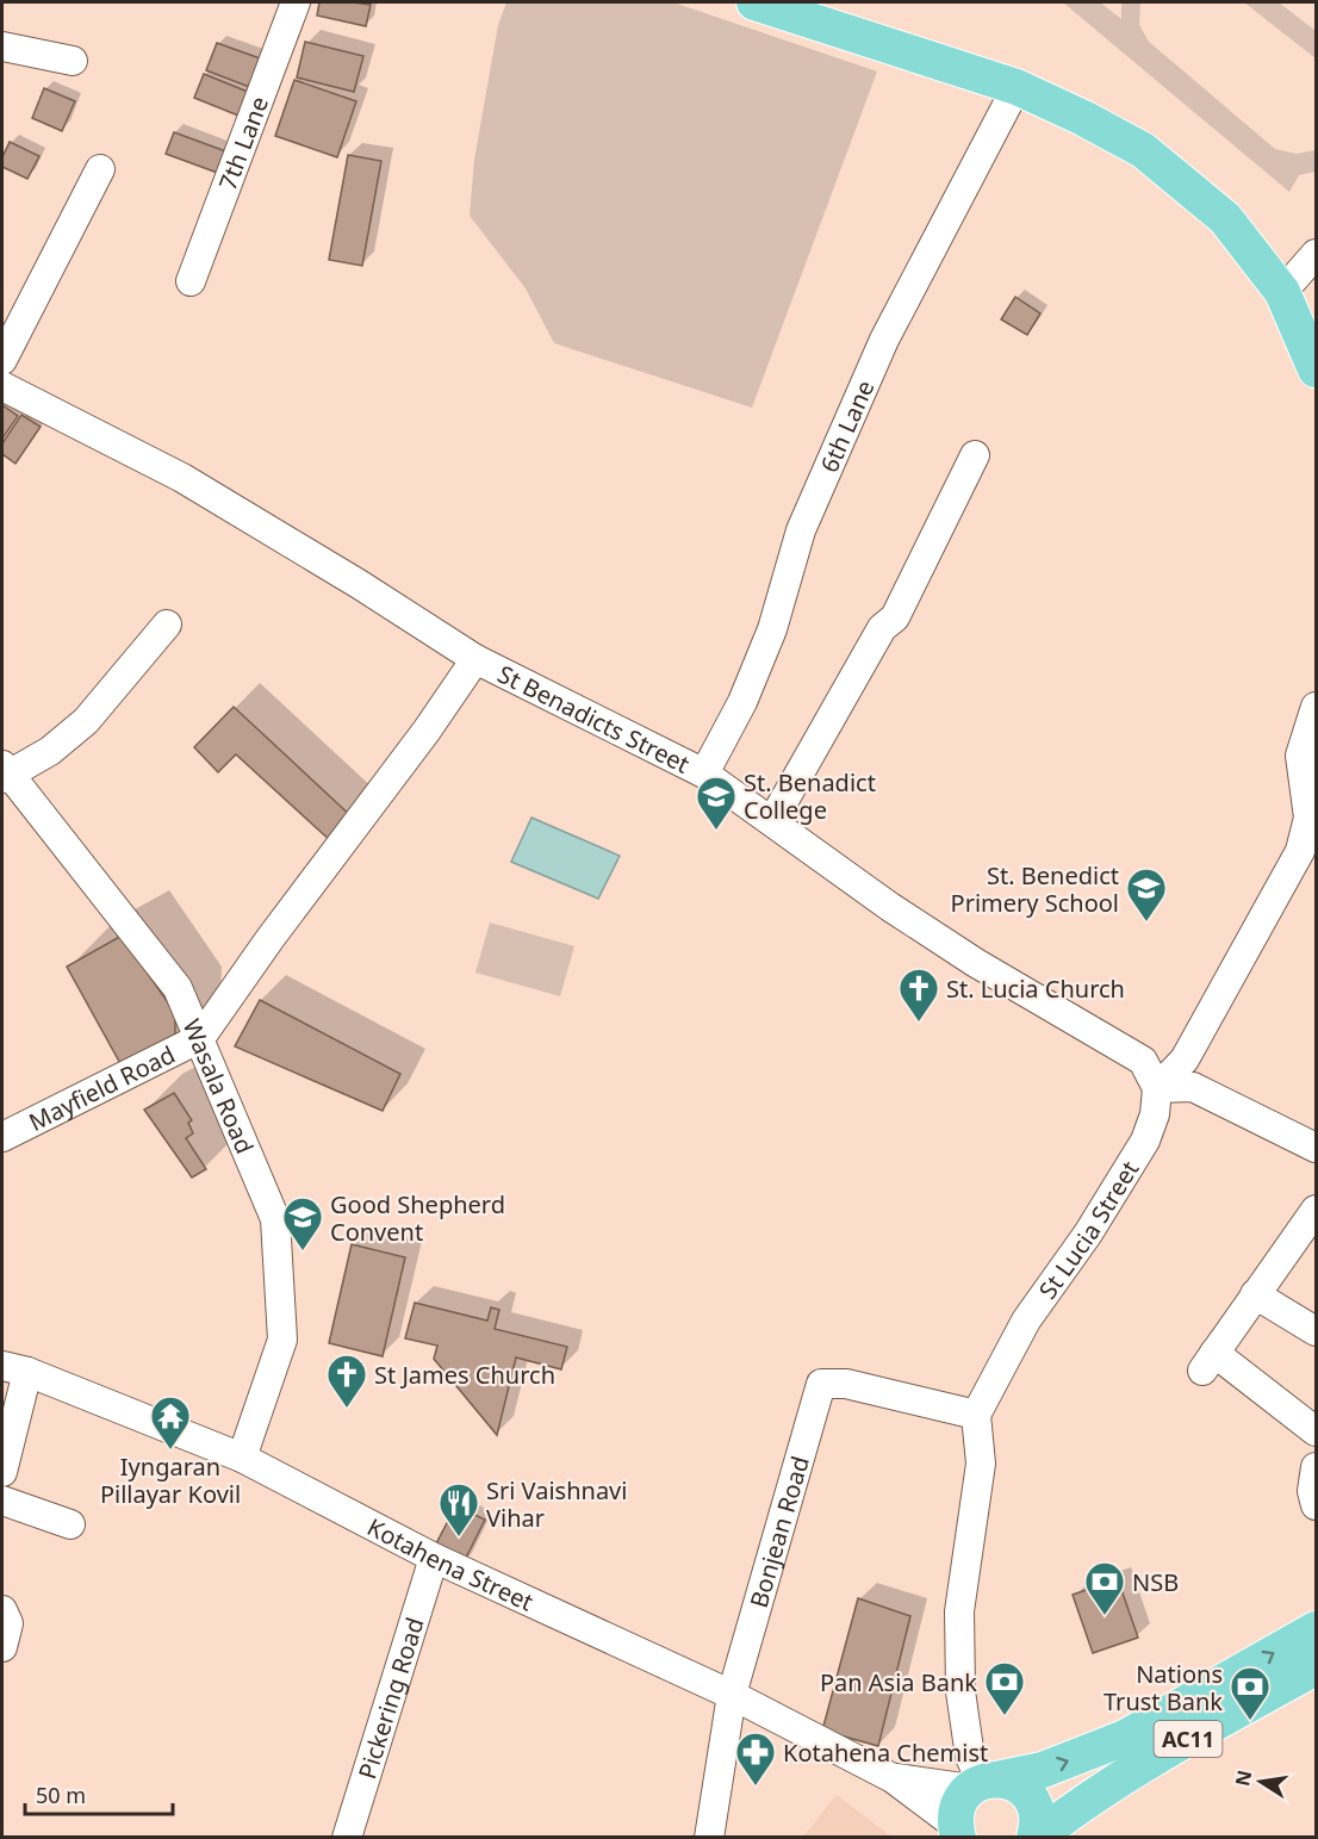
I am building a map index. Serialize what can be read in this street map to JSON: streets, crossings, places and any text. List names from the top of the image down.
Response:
{
  "streets": {
    "main road": ["AC11"],
    "street": [
      "7th Lane",
      "6th Lane",
      "St Benadicts Street",
      "Wasala Road",
      "Mayfield Road",
      "St Lucia Street",
      "Bonjean Road",
      "Kotahena Street",
      "Pickering Road"
    ]
  },
  "crossings": [
    ["6th Lane", "St Benadicts Street"],
    ["St Benadicts Street", "St Lucia Street"],
    ["Wasala Road", "Mayfield Road"],
    ["Wasala Road", "Kotahena Street"],
    ["St Lucia Street", "Bonjean Road"],
    ["Bonjean Road", "Kotahena Street"],
    ["Kotahena Street", "Pickering Road"],
    ["Kotahena Street", "AC11"]
  ],
  "places": {
    "school or university": ["St. Benadict College", "St. Benedict Primery School", "Good Shepherd Convent"],
    "church": ["St. Lucia Church", "St James Church"],
    "temple": ["Iyngaran Pillayar Kovil"],
    "restaurant": ["Sri Vaishnavi Vihar"],
    "bank": ["NSB", "Pan Asia Bank", "Nations Trust Bank"],
    "pharmacy": ["Kotahena Chemist"]
  },
  "scale_bar": "50 m",
  "north": "left"
}
